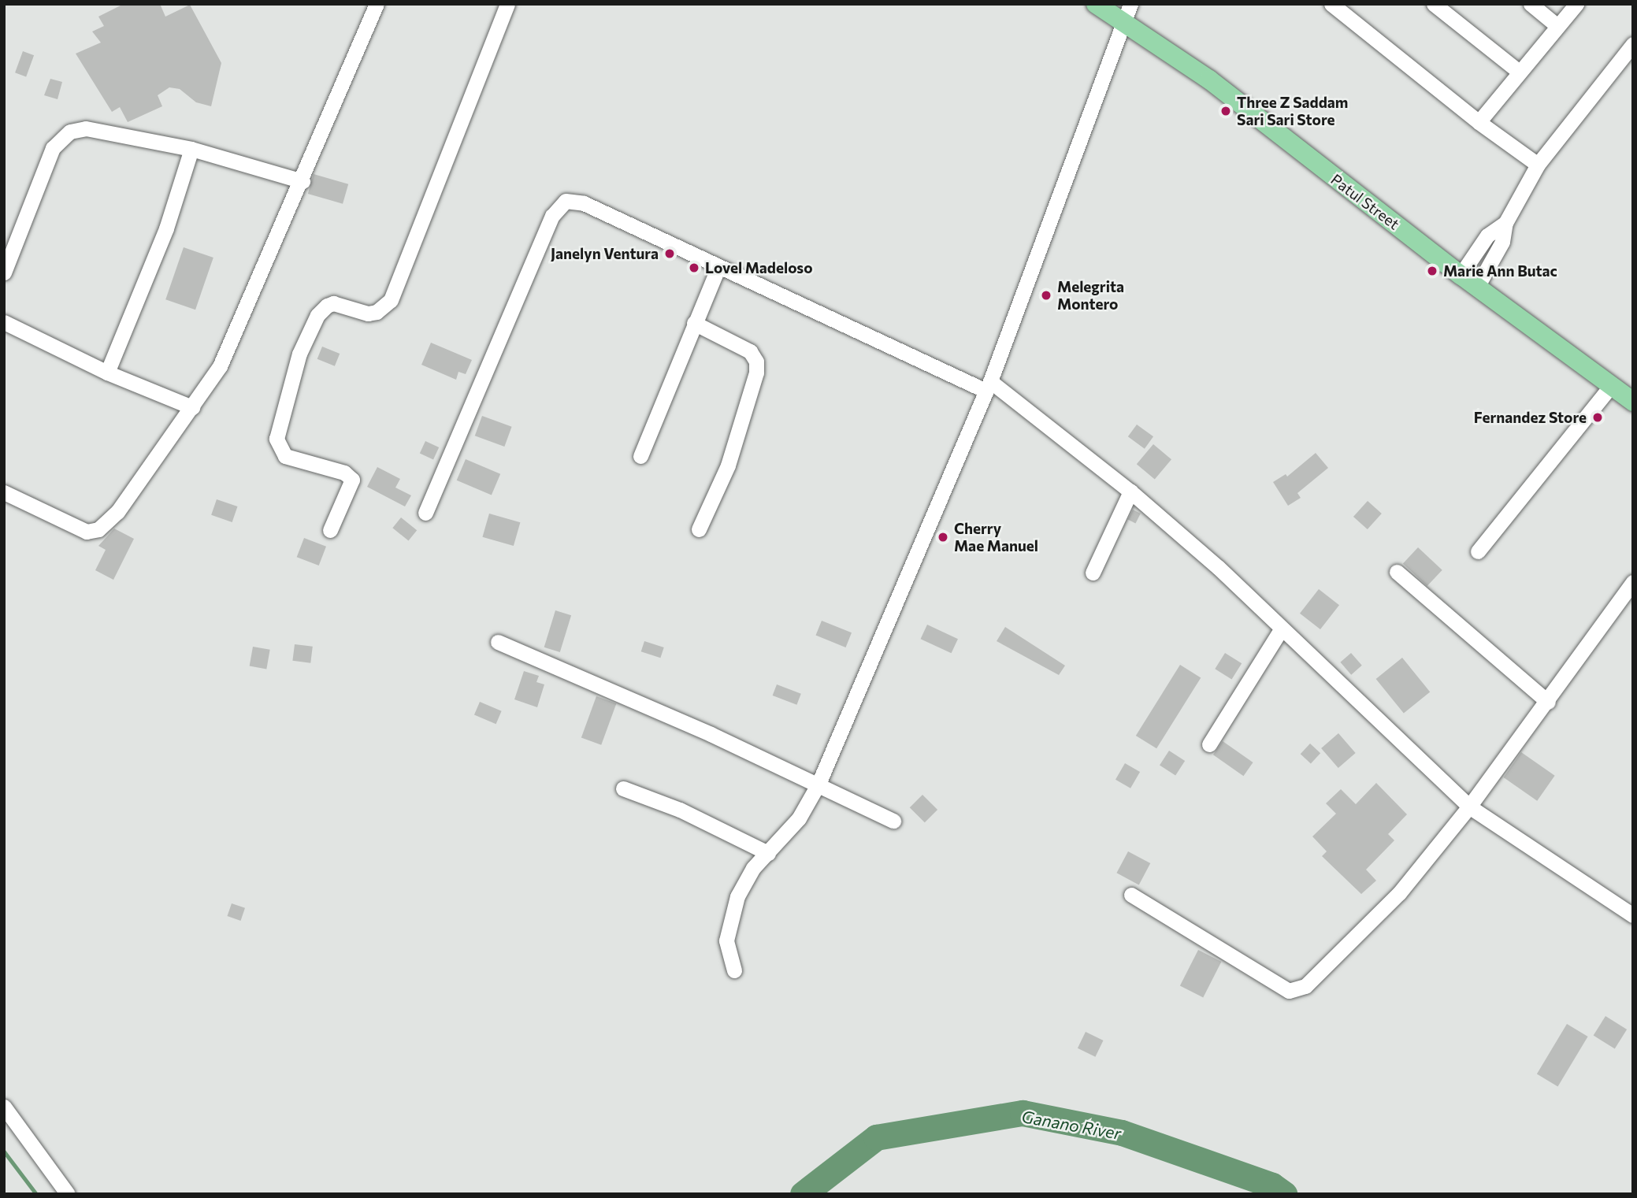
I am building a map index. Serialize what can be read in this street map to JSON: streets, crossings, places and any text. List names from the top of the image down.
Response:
{
  "streets": {
    "main road": ["Patul Street"]
  },
  "water": ["Ganano River"],
  "places": [
    "Three Z Saddam Sari Sari Store",
    "Janelyn Ventura",
    "Lovel Madeloso",
    "Marie Ann Butac",
    "Melegrita Montero",
    "Fernandez Store",
    "Cherry Mae Manuel"
  ]
}
